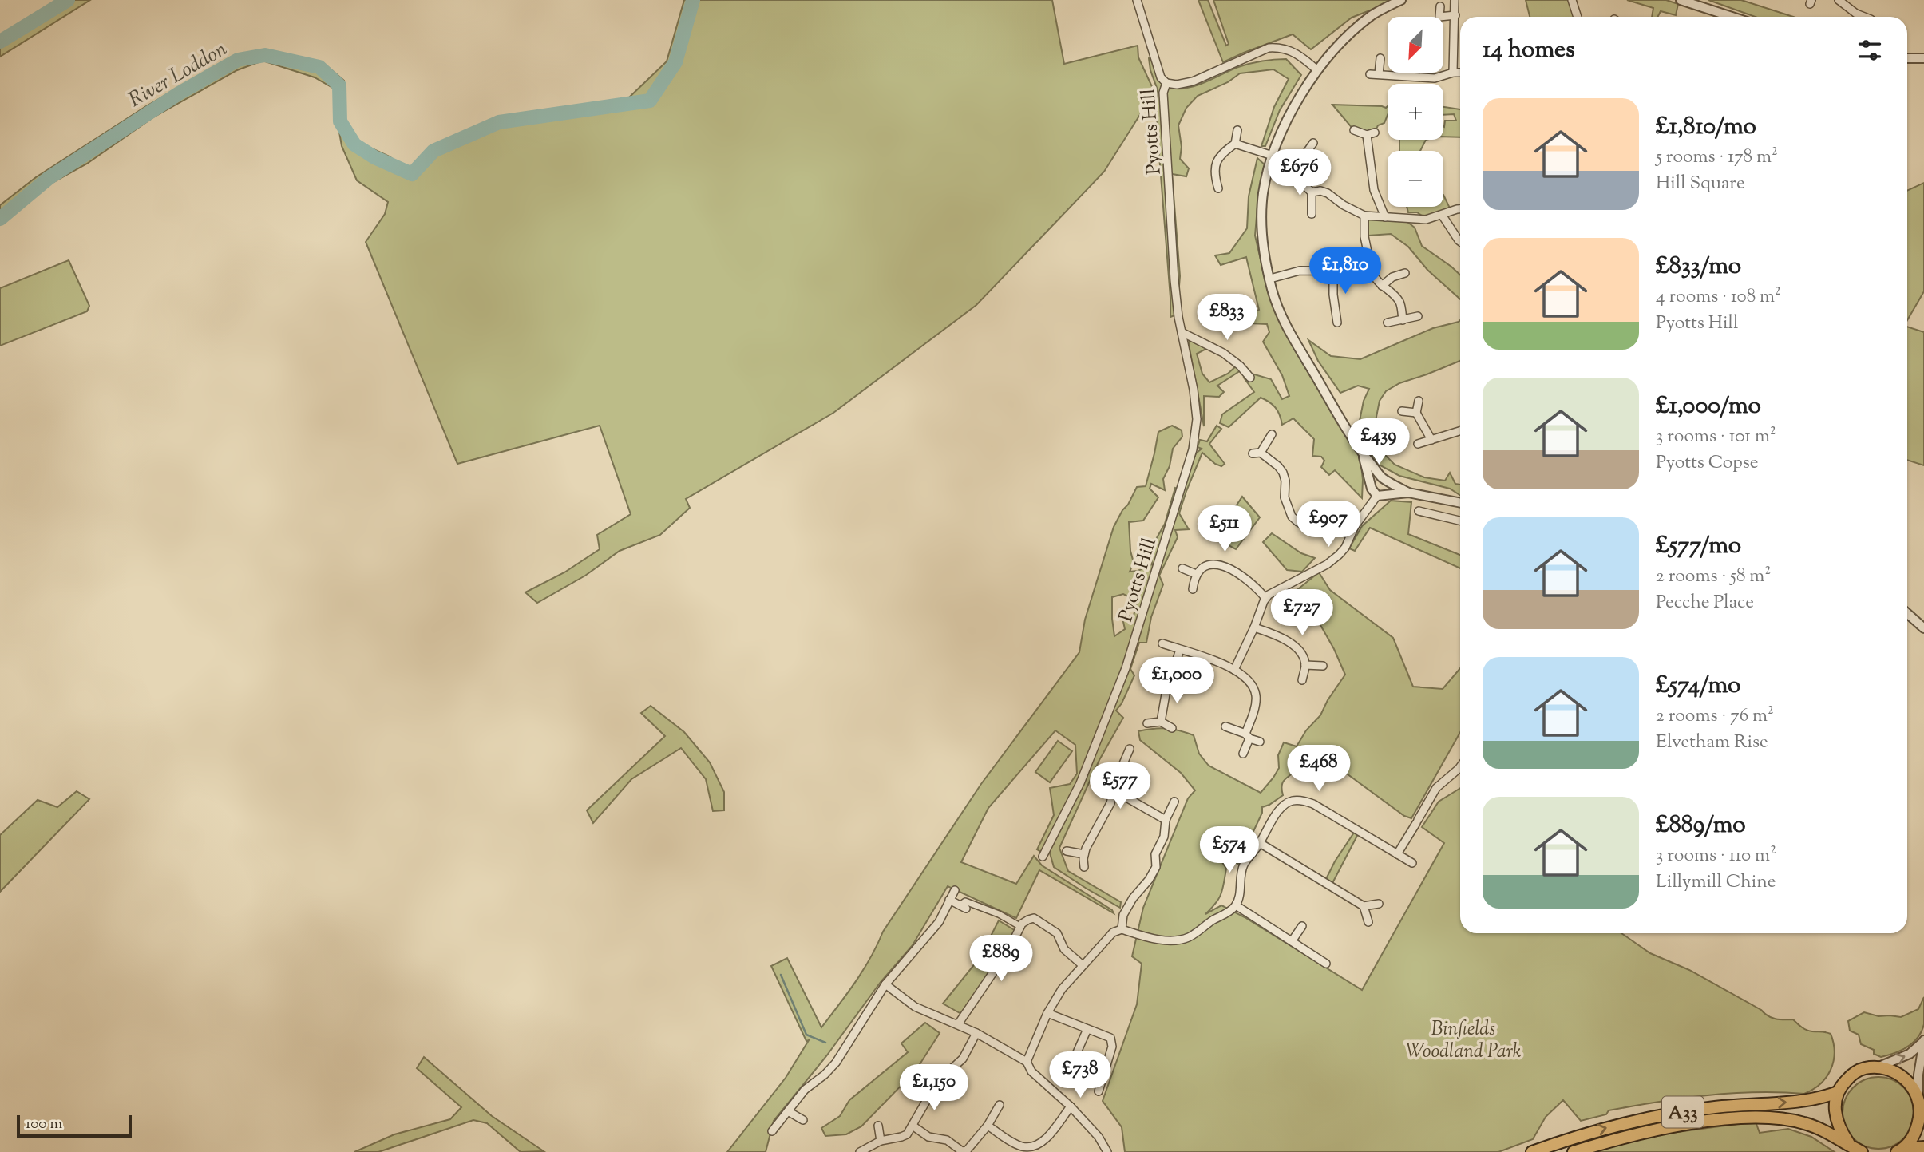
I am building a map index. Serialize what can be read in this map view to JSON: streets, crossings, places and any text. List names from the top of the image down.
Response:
{
  "streets": {
    "highway": ["A33"],
    "street": ["Pyotts Hill"]
  },
  "water": ["River Loddon"],
  "parks": ["Binfields Woodland Park"],
  "scale_bar": "100 m",
  "north": "bottom left",
  "page": {
    "map_buttons": ["+", "−"],
    "heading": "14 homes",
    "list": [
      {
        "name": "£1,810/mo",
        "note": "5 rooms · 178 m² · Hill Square"
      },
      {
        "name": "£833/mo",
        "note": "4 rooms · 108 m² · Pyotts Hill"
      },
      {
        "name": "£1,000/mo",
        "note": "3 rooms · 101 m² · Pyotts Copse"
      },
      {
        "name": "£577/mo",
        "note": "2 rooms · 58 m² · Pecche Place"
      },
      {
        "name": "£574/mo",
        "note": "2 rooms · 76 m² · Elvetham Rise"
      },
      {
        "name": "£889/mo",
        "note": "3 rooms · 110 m² · Lillymill Chine"
      }
    ],
    "price": [
      "£676",
      "£1,810",
      "£833",
      "£439",
      "£907",
      "£511",
      "£727",
      "£1,000",
      "£468",
      "£577",
      "£574",
      "£889",
      "£738",
      "£1,150"
    ],
    "scale": "100 m"
  }
}
